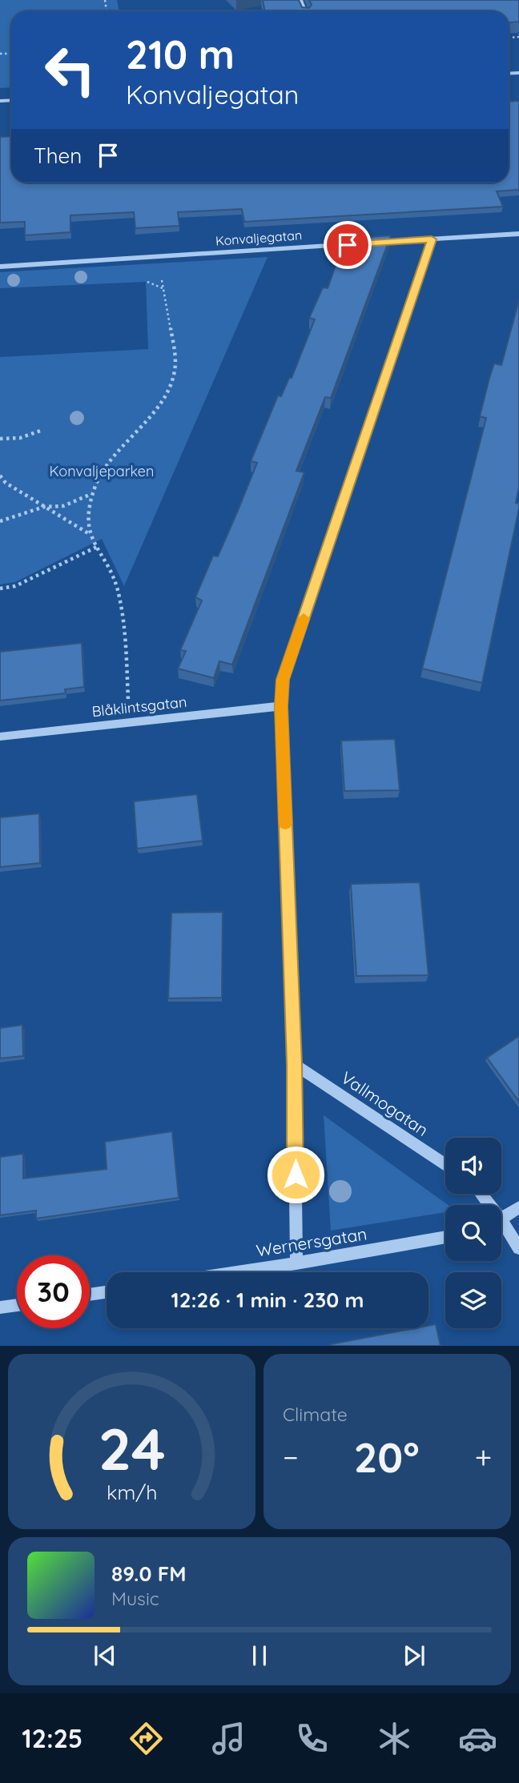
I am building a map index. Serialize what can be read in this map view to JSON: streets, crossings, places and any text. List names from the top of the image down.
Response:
{
  "streets": {
    "street": [
      "Konvaljegatan",
      "Blåklintsgatan",
      "Vallmogatan",
      "Wernersgatan"
    ]
  },
  "parks": ["Konvaljeparken"],
  "page": {
    "turn": ["210 m", "Konvaljegatan"],
    "then": "Then",
    "limit": "30",
    "trip": "12:26 · 1 min · 230 m",
    "tile": "Climate",
    "heat": ["−", "20°", "+"],
    "song": ["89.0 FM", "Music"],
    "tabs": "12:25",
    "gauge": ["24", "km/h"]
  }
}
